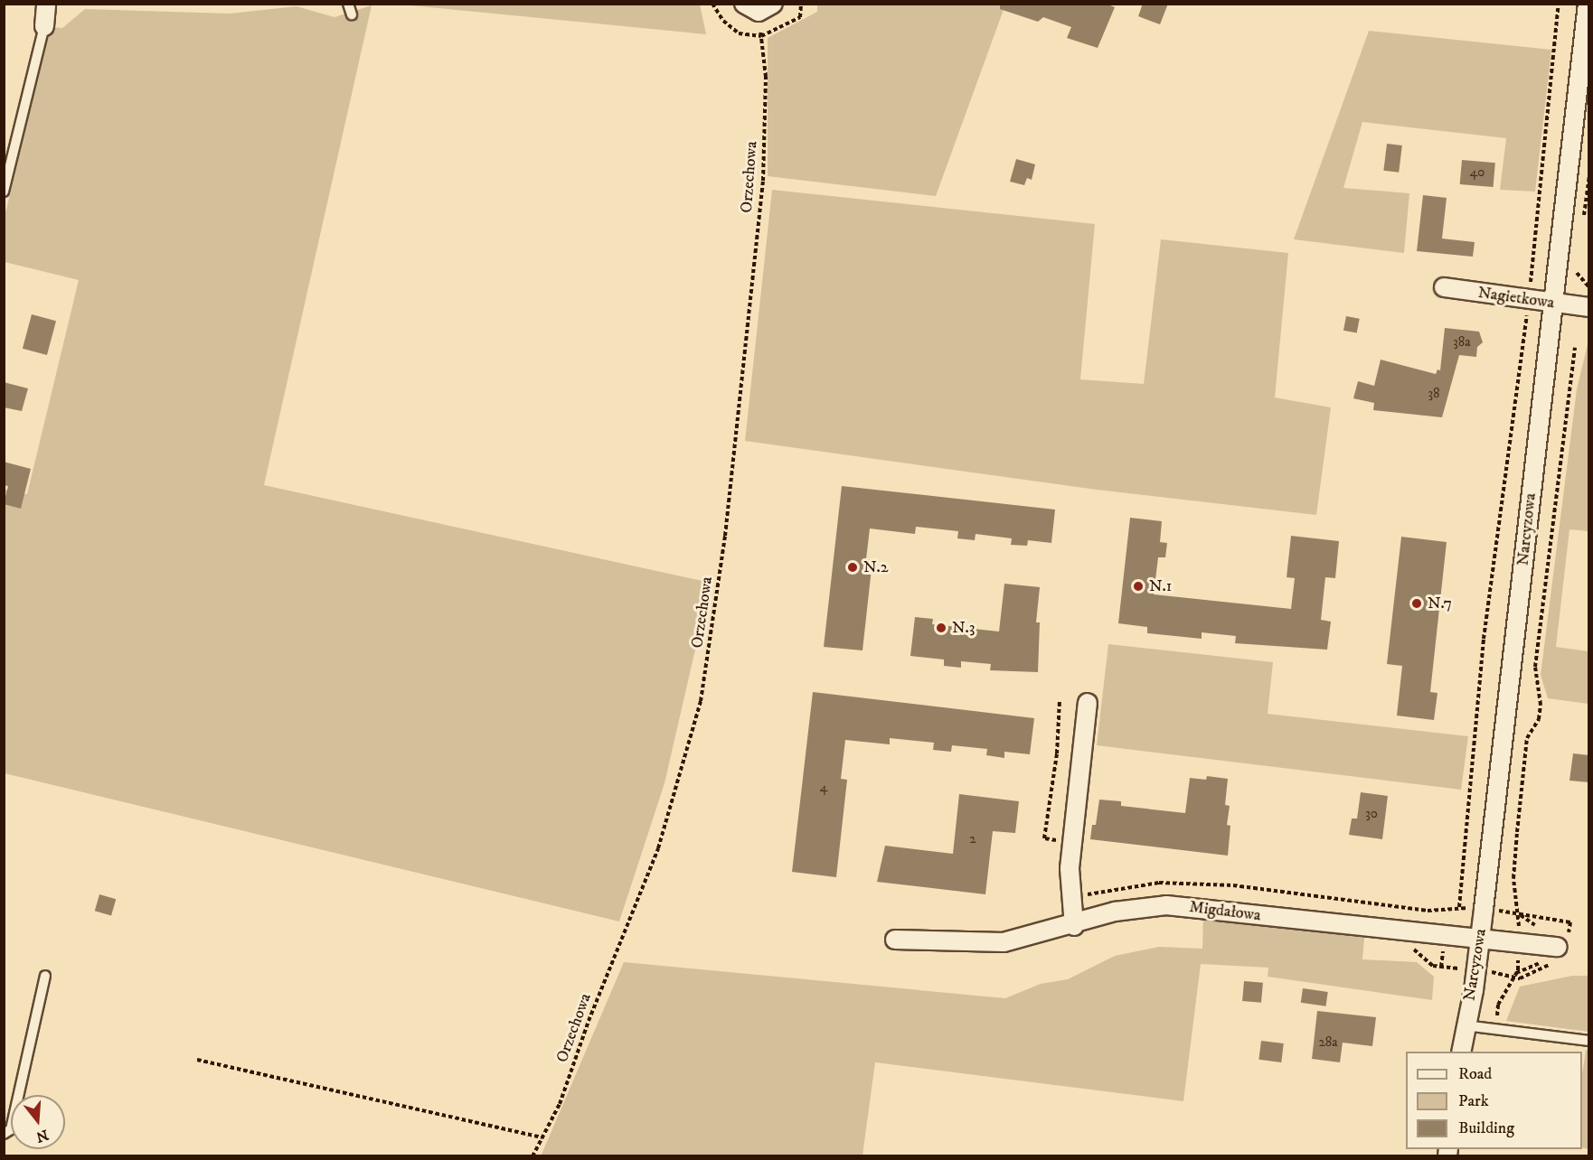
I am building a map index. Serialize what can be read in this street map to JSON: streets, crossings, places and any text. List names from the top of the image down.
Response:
{
  "streets": {
    "street": ["Nagietkowa", "Narcyzowa", "Migdałowa"],
    "path": ["Orzechowa"]
  },
  "crossings": [
    ["Nagietkowa", "Narcyzowa"],
    ["Narcyzowa", "Migdałowa"]
  ],
  "places": [
    "N.2",
    "N.1",
    "N.7",
    "N.3"
  ],
  "house_numbers": [
    "40",
    "38a",
    "38",
    "4",
    "30",
    "2",
    "28a"
  ],
  "legend": ["Road", "Park", "Building"],
  "north": "bottom"
}
